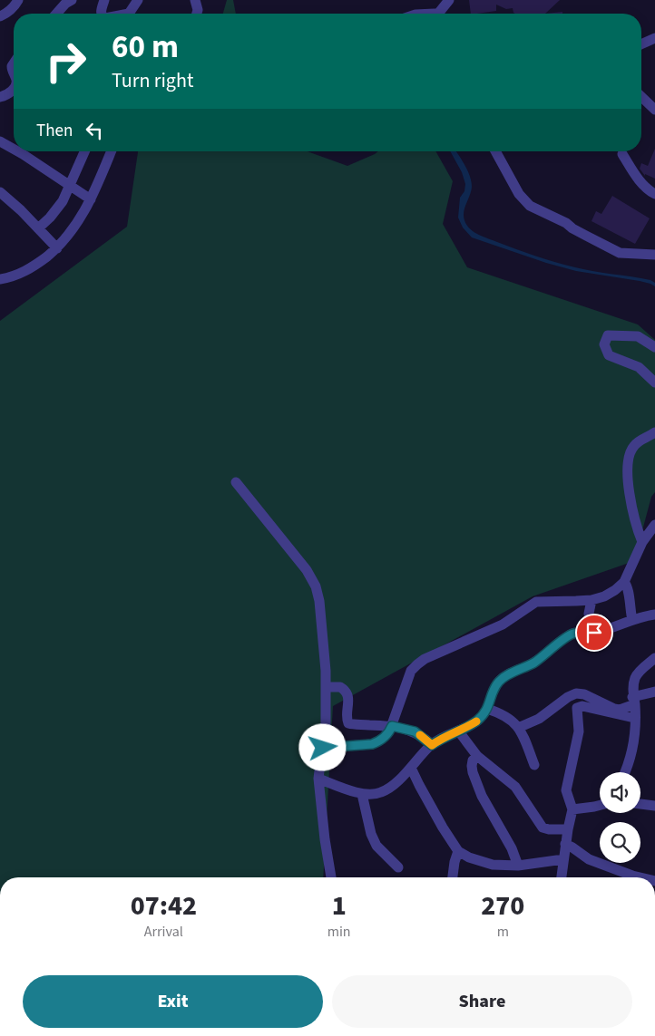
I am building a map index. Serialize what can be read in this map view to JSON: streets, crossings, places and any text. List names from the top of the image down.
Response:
{
  "page": {
    "turn": ["60 m", "Turn right"],
    "then": "Then",
    "eta": [
      "07:42",
      "Arrival",
      "1",
      "min",
      "270",
      "m"
    ],
    "buttons": ["Exit", "Share"]
  }
}
